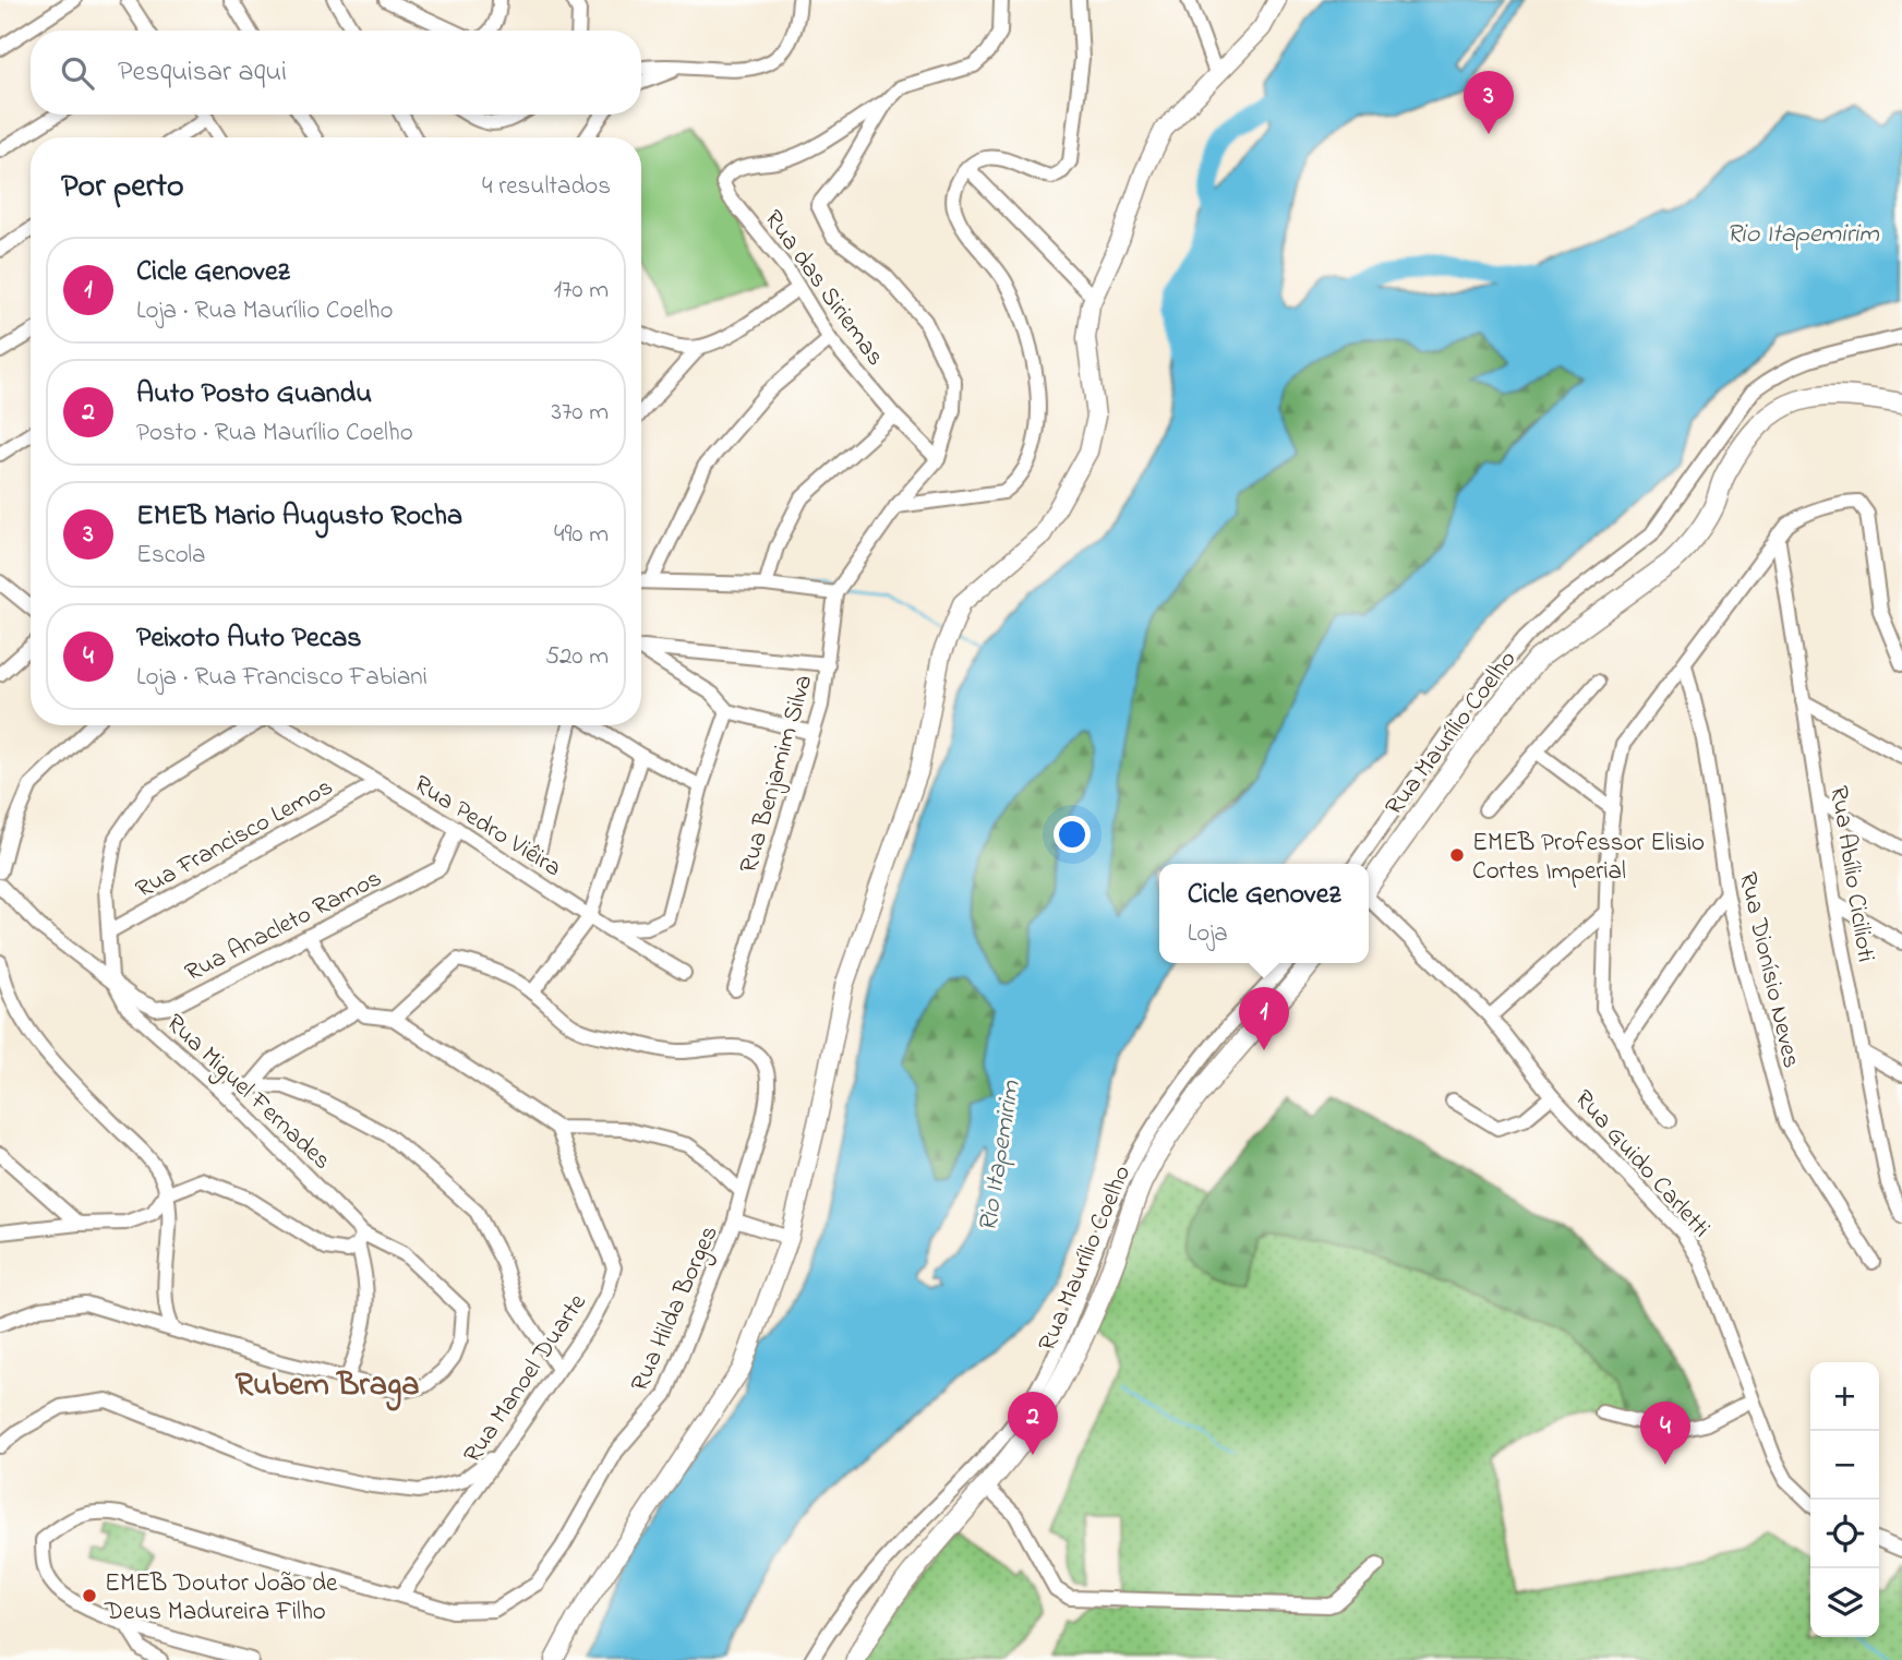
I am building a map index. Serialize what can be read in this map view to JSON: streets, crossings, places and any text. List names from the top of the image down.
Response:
{
  "streets": {
    "main road": ["Rua Maurílio Coelho"],
    "street": [
      "Rua das Siriemas",
      "Rua Benjamim Silva",
      "Rua Pedro Viêira",
      "Rua Francisco Lemos",
      "Rua Abílio Cicilioti",
      "Rua Anacleto Ramos",
      "Rua Dionísio Neves",
      "Rua Miguel Fernades",
      "Rua Guido Carletti",
      "Rua Hilda Borges",
      "Rua Manoel Duarte"
    ]
  },
  "crossings": [
    ["Rua das Siriemas", "Rua Benjamim Silva"],
    ["Rua Pedro Viêira", "Rua Francisco Lemos"],
    ["Rua Pedro Viêira", "Rua Anacleto Ramos"],
    ["Rua Anacleto Ramos", "Rua Miguel Fernades"],
    ["Rua Hilda Borges", "Rua Manoel Duarte"]
  ],
  "districts": ["Rubem Braga"],
  "water": ["Rio Itapemirim"],
  "places": ["EMEB Professor Elisio Cortes Imperial", "EMEB Doutor João de Deus Madureira Filho"],
  "page": {
    "search": "Pesquisar aqui",
    "pins": [
      "3",
      "1",
      "2",
      "4"
    ],
    "heading": ["Por perto", "4 resultados"],
    "list": [
      {
        "mark": "1",
        "name": "Cicle Genovez",
        "note": "Loja · Rua Maurílio Coelho",
        "value": "170 m"
      },
      {
        "mark": "2",
        "name": "Auto Posto Guandu",
        "note": "Posto · Rua Maurílio Coelho",
        "value": "370 m"
      },
      {
        "mark": "3",
        "name": "EMEB Mario Augusto Rocha",
        "note": "Escola",
        "value": "490 m"
      },
      {
        "mark": "4",
        "name": "Peixoto Auto Pecas",
        "note": "Loja · Rua Francisco Fabiani",
        "value": "520 m"
      }
    ],
    "popup": ["Cicle Genovez", "Loja"],
    "map_buttons": ["+", "−"]
  }
}
